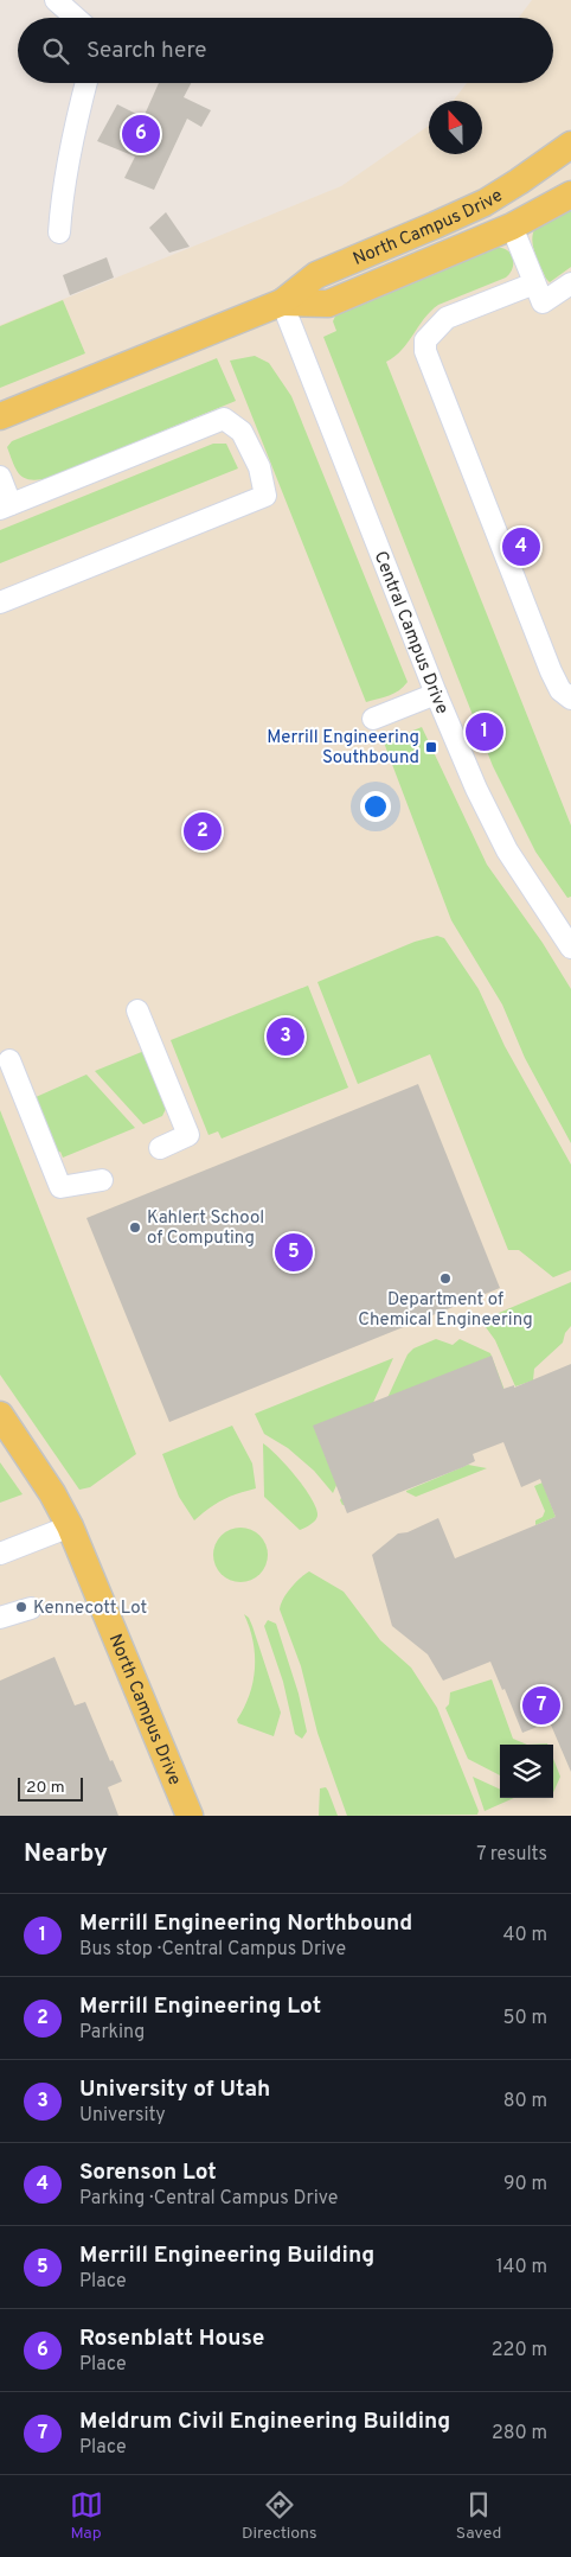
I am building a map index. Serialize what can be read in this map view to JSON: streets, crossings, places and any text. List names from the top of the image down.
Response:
{
  "streets": {
    "main road": ["North Campus Drive"],
    "street": ["Central Campus Drive"]
  },
  "crossings": [
    ["North Campus Drive", "Central Campus Drive"]
  ],
  "places": {
    "transit": ["Merrill Engineering Southbound"],
    "other": ["Kahlert School of Computing", "Department of Chemical Engineering", "Kennecott Lot"]
  },
  "scale_bar": "20 m",
  "north": "top",
  "page": {
    "search": "Search here",
    "pins": [
      "6",
      "4",
      "1",
      "2",
      "3",
      "5",
      "7"
    ],
    "scale": "20 m",
    "heading": ["Nearby", "7 results"],
    "list": [
      {
        "mark": "1",
        "name": "Merrill Engineering Northbound",
        "note": "Bus stop · Central Campus Drive",
        "value": "40 m"
      },
      {
        "mark": "2",
        "name": "Merrill Engineering Lot",
        "note": "Parking",
        "value": "50 m"
      },
      {
        "mark": "3",
        "name": "University of Utah",
        "note": "University",
        "value": "80 m"
      },
      {
        "mark": "4",
        "name": "Sorenson Lot",
        "note": "Parking · Central Campus Drive",
        "value": "90 m"
      },
      {
        "mark": "5",
        "name": "Merrill Engineering Building",
        "note": "Place",
        "value": "140 m"
      },
      {
        "mark": "6",
        "name": "Rosenblatt House",
        "note": "Place",
        "value": "220 m"
      },
      {
        "mark": "7",
        "name": "Meldrum Civil Engineering Building",
        "note": "Place",
        "value": "280 m"
      }
    ],
    "nav": ["Map", "Directions", "Saved"]
  }
}
